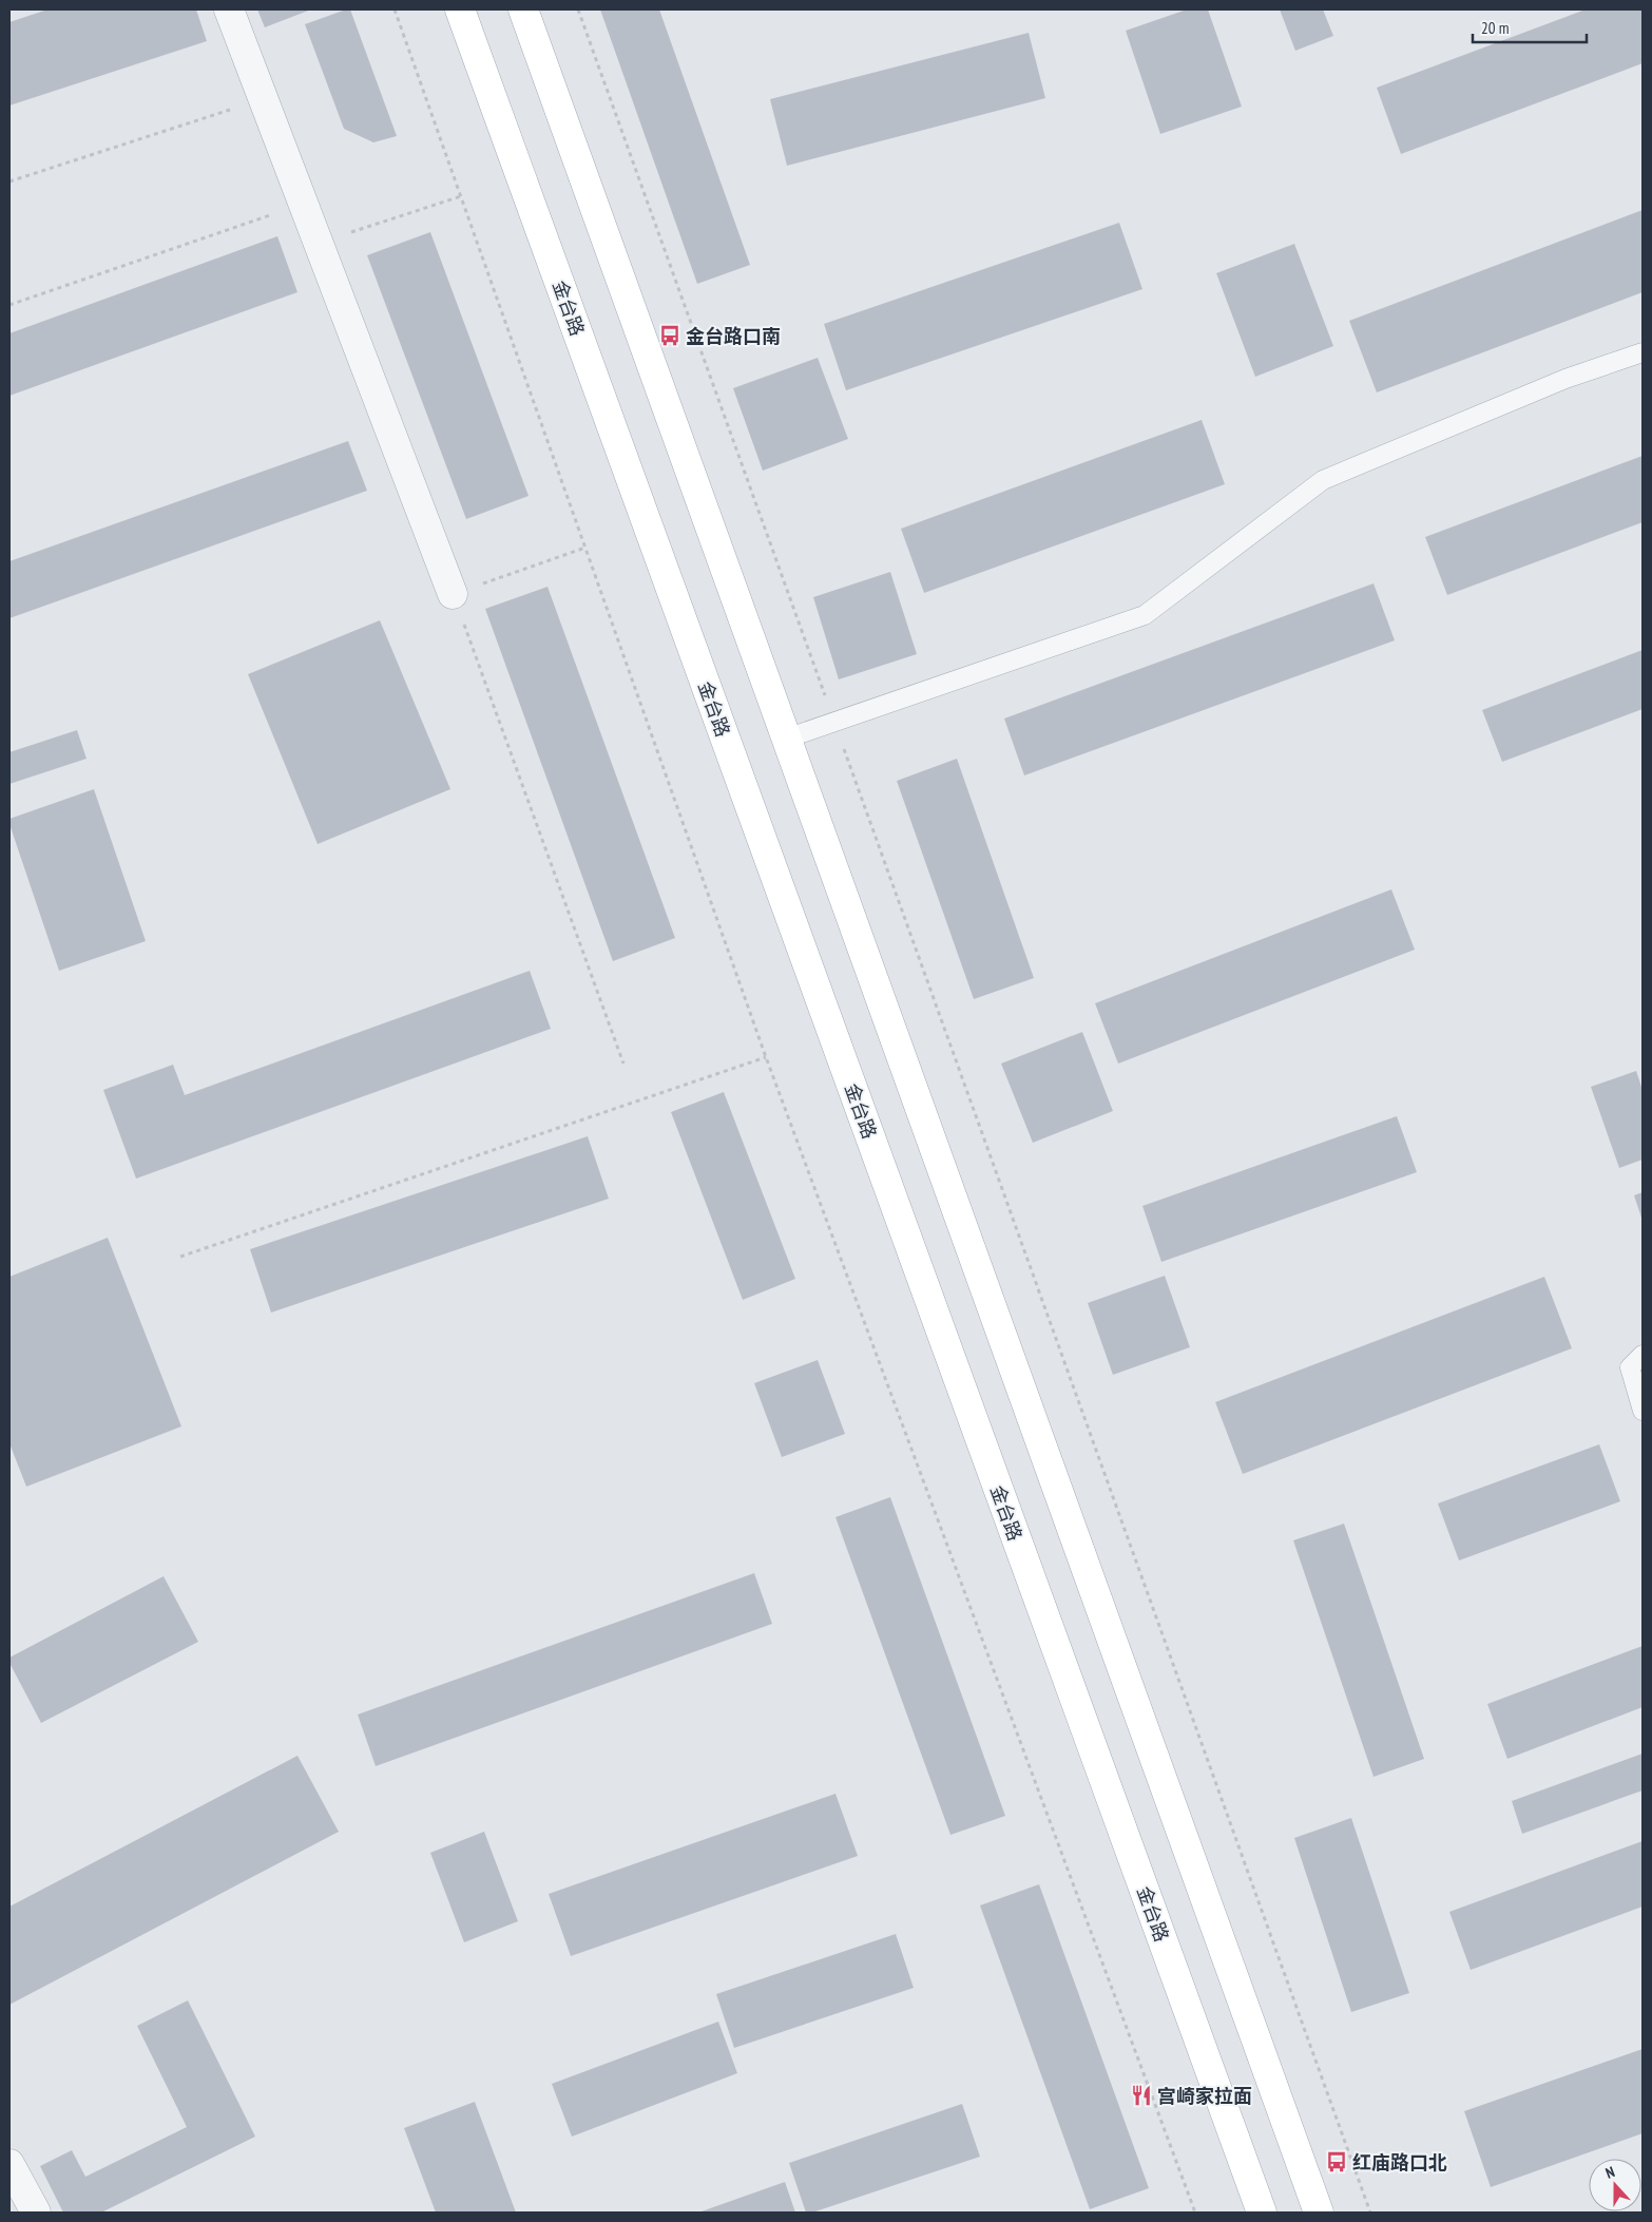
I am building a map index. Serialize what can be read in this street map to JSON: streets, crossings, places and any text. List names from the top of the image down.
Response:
{
  "streets": {
    "main road": ["金台路"]
  },
  "places": {
    "bus stop": ["金台路口南", "红庙路口北"],
    "restaurant": ["宫崎家拉面"]
  },
  "scale_bar": "20 m",
  "north": "top"
}
